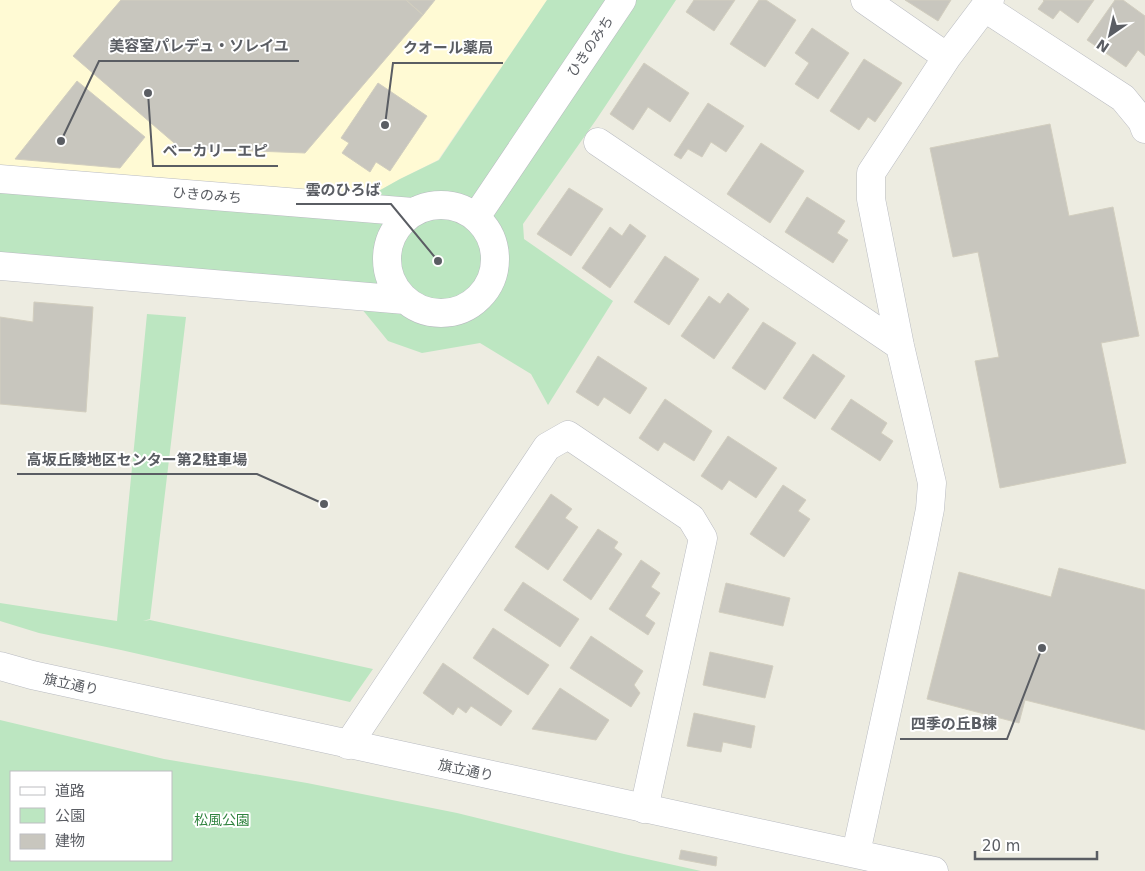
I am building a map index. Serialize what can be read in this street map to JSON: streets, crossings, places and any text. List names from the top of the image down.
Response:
{
  "streets": {
    "street": ["ひきのみち", "旗立通り"]
  },
  "parks": ["松風公園"],
  "places": [
    "ベーカリーエピ",
    "クオール薬局",
    "美容室パレデュ・ソレイユ",
    "雲のひろば",
    "高坂丘陵地区センター第2駐車場",
    "四季の丘B棟"
  ],
  "legend": ["道路", "公園", "建物"],
  "scale_bar": "20 m",
  "north": "bottom left"
}
